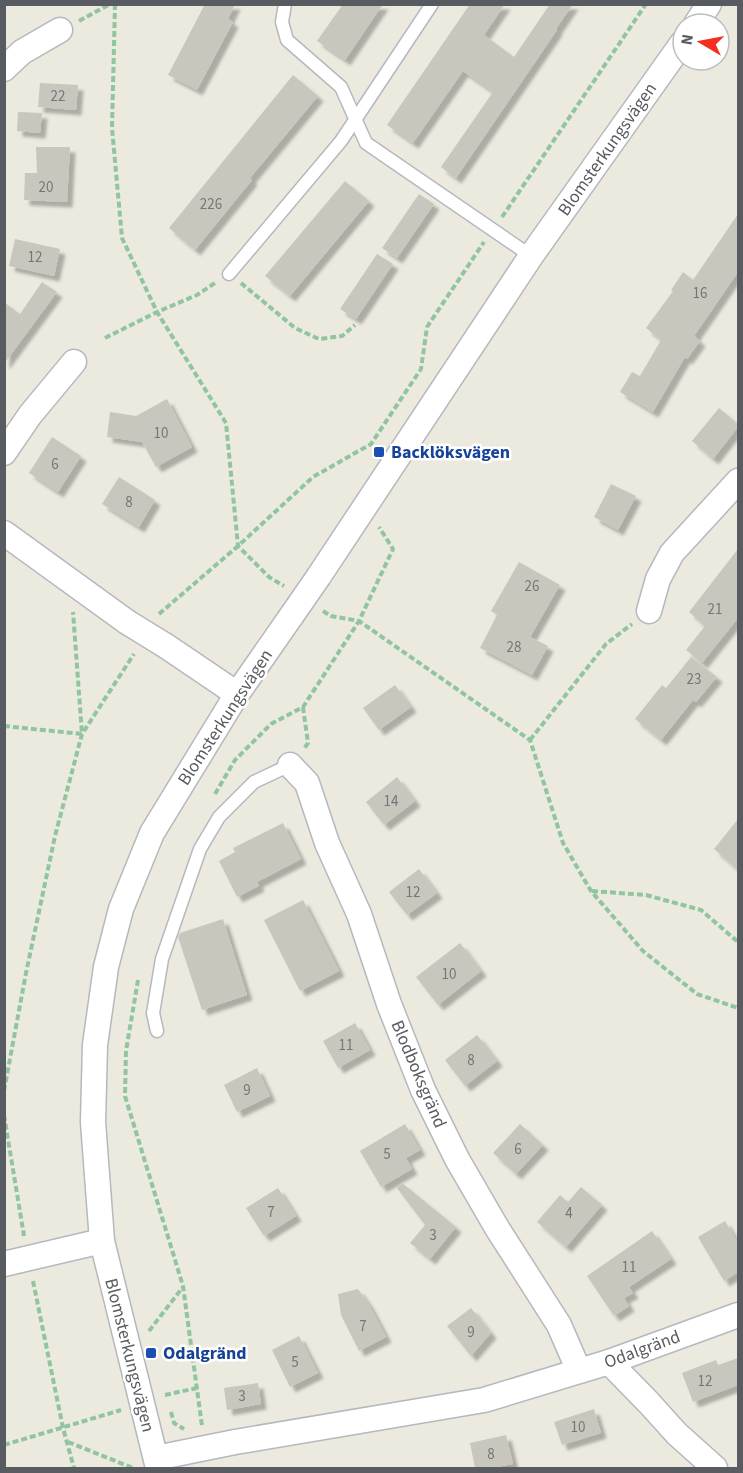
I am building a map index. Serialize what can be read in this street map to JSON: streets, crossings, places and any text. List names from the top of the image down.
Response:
{
  "streets": {
    "street": ["Blomsterkungsvägen", "Blodboksgränd", "Odalgränd"]
  },
  "crossings": [
    ["Blomsterkungsvägen", "Odalgränd"],
    ["Blodboksgränd", "Odalgränd"]
  ],
  "places": {
    "transit": ["Backlöksvägen", "Odalgränd"]
  },
  "house_numbers": [
    "22",
    "20",
    "226",
    "12",
    "16",
    "10",
    "6",
    "8",
    "26",
    "21",
    "28",
    "23",
    "14",
    "12",
    "10",
    "11",
    "8",
    "9",
    "6",
    "5",
    "7",
    "4",
    "3",
    "11",
    "7",
    "9",
    "5",
    "12",
    "3",
    "10",
    "8"
  ],
  "north": "left"
}
